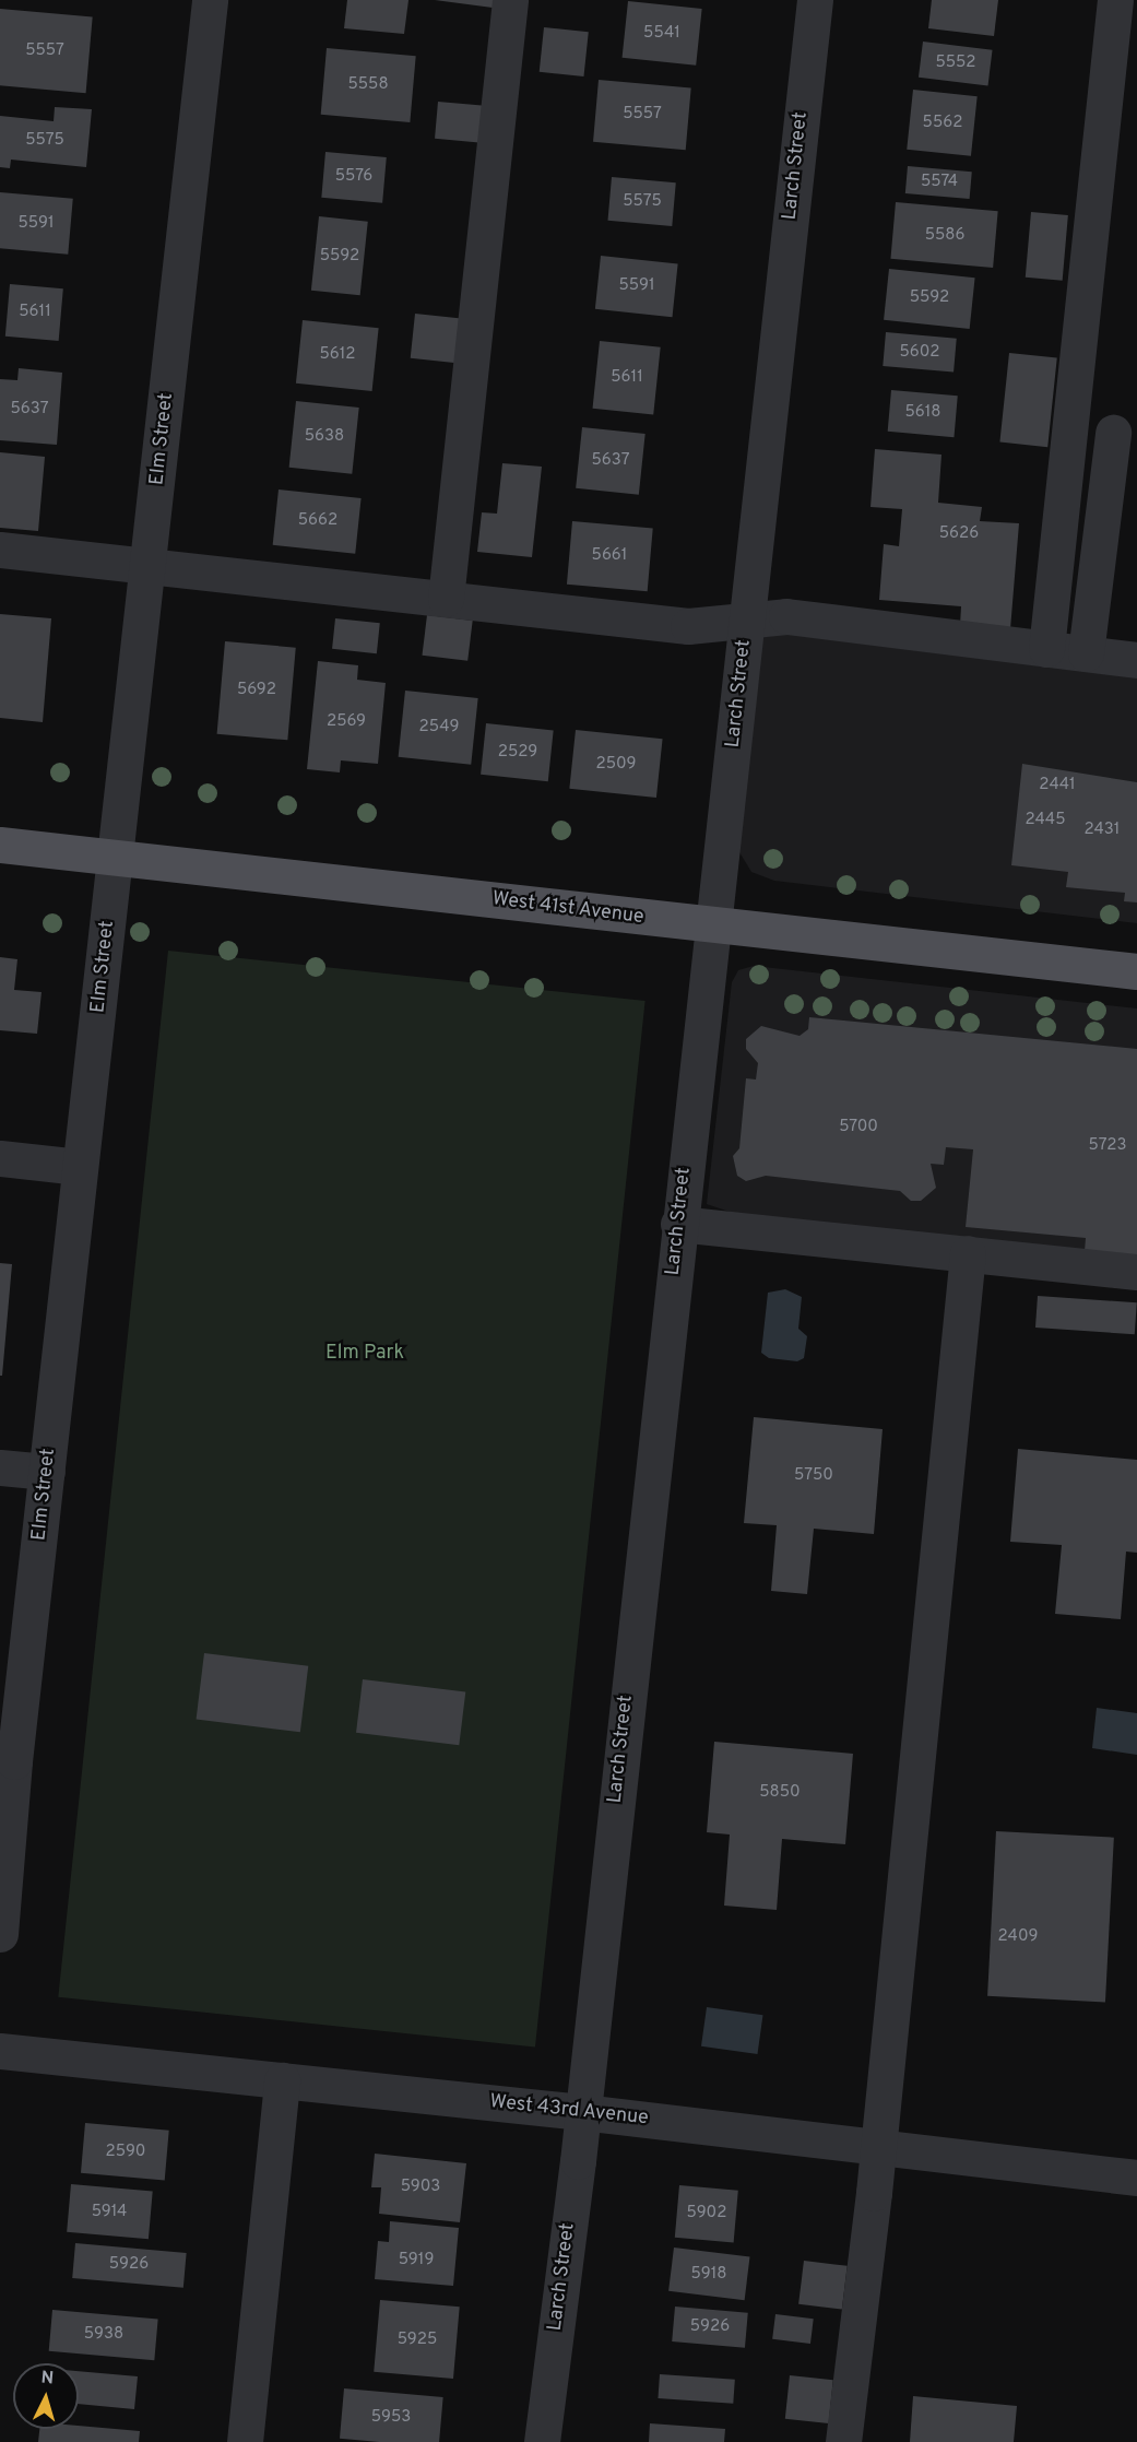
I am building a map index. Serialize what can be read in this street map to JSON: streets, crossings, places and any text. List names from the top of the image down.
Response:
{
  "streets": {
    "main road": ["West 41st Avenue"],
    "street": ["Larch Street", "Elm Street", "West 43rd Avenue"]
  },
  "crossings": [
    ["Larch Street", "West 41st Avenue"],
    ["Larch Street", "West 43rd Avenue"],
    ["Elm Street", "West 41st Avenue"]
  ],
  "parks": ["Elm Park"],
  "house_numbers": [
    "5541",
    "5557",
    "5552",
    "5558",
    "5557",
    "5562",
    "5575",
    "5576",
    "5574",
    "5575",
    "5591",
    "5586",
    "5592",
    "5591",
    "5592",
    "5611",
    "5602",
    "5612",
    "5611",
    "5637",
    "5618",
    "5638",
    "5637",
    "5662",
    "5626",
    "5661",
    "5692",
    "2569",
    "2549",
    "2529",
    "2509",
    "2441",
    "2445",
    "2431",
    "5700",
    "5723",
    "5750",
    "5850",
    "2409",
    "2590",
    "5903",
    "5914",
    "5902",
    "5919",
    "5926",
    "5918",
    "5926",
    "5938",
    "5925",
    "5953"
  ],
  "north": "top"
}
